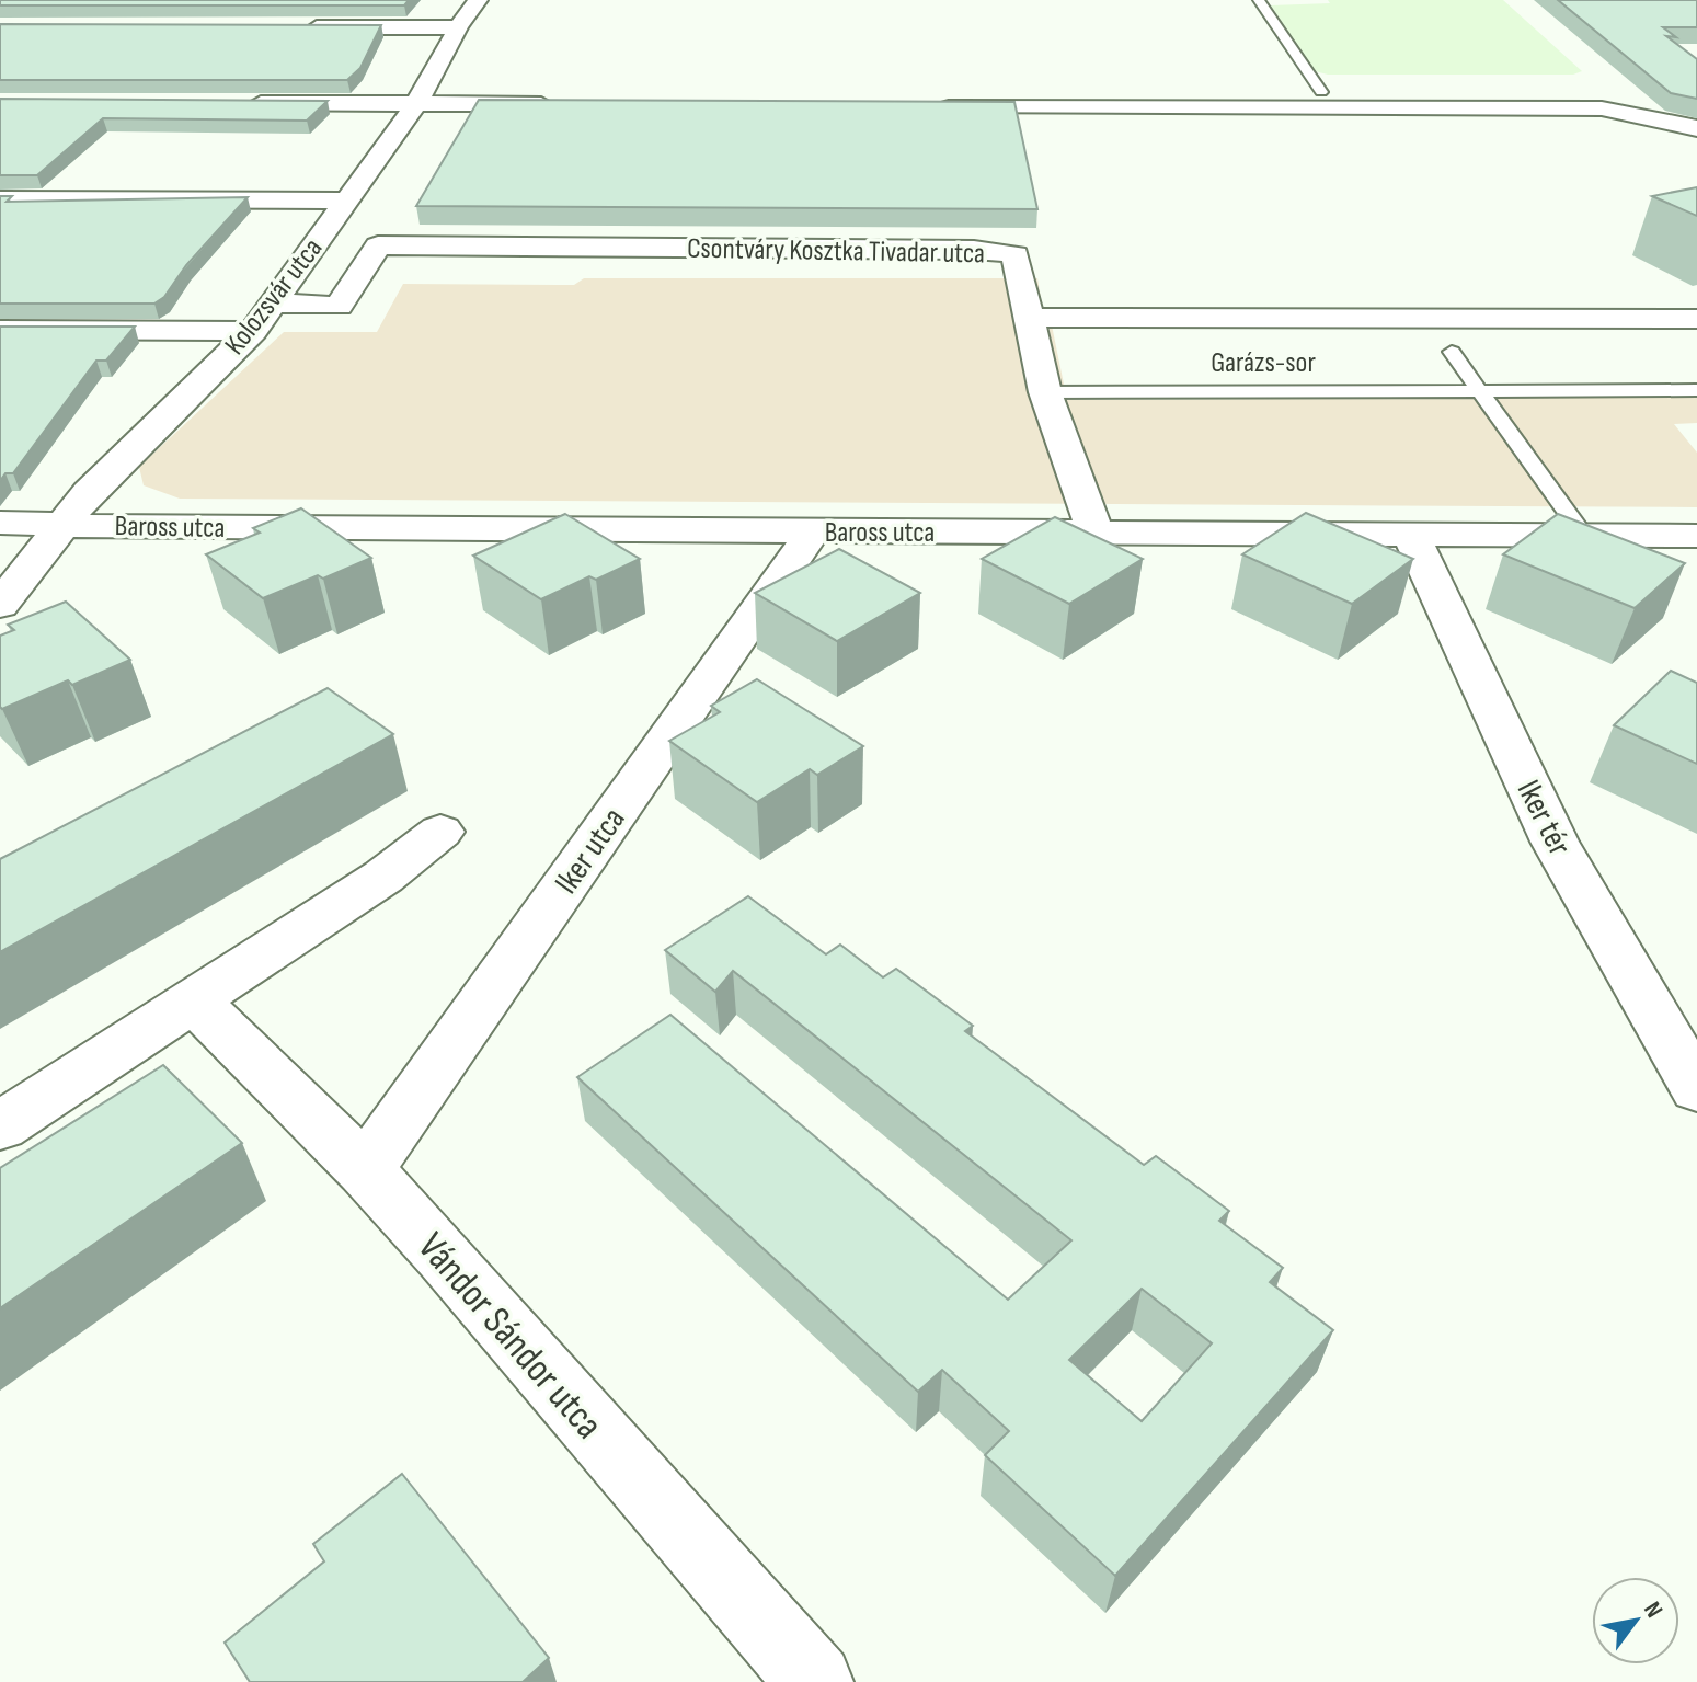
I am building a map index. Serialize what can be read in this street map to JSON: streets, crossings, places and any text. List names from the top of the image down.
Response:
{
  "streets": {
    "street": [
      "Csontváry Kosztka Tivadar utca",
      "Kolozsvár utca",
      "Baross utca",
      "Iker tér",
      "Iker utca",
      "Vándor Sándor utca"
    ],
    "lane": ["Garázs-sor"]
  },
  "crossings": [
    ["Csontváry Kosztka Tivadar utca", "Kolozsvár utca"],
    ["Kolozsvár utca", "Baross utca"],
    ["Baross utca", "Iker tér"],
    ["Baross utca", "Iker utca"],
    ["Iker utca", "Vándor Sándor utca"]
  ],
  "north": "top right"
}
